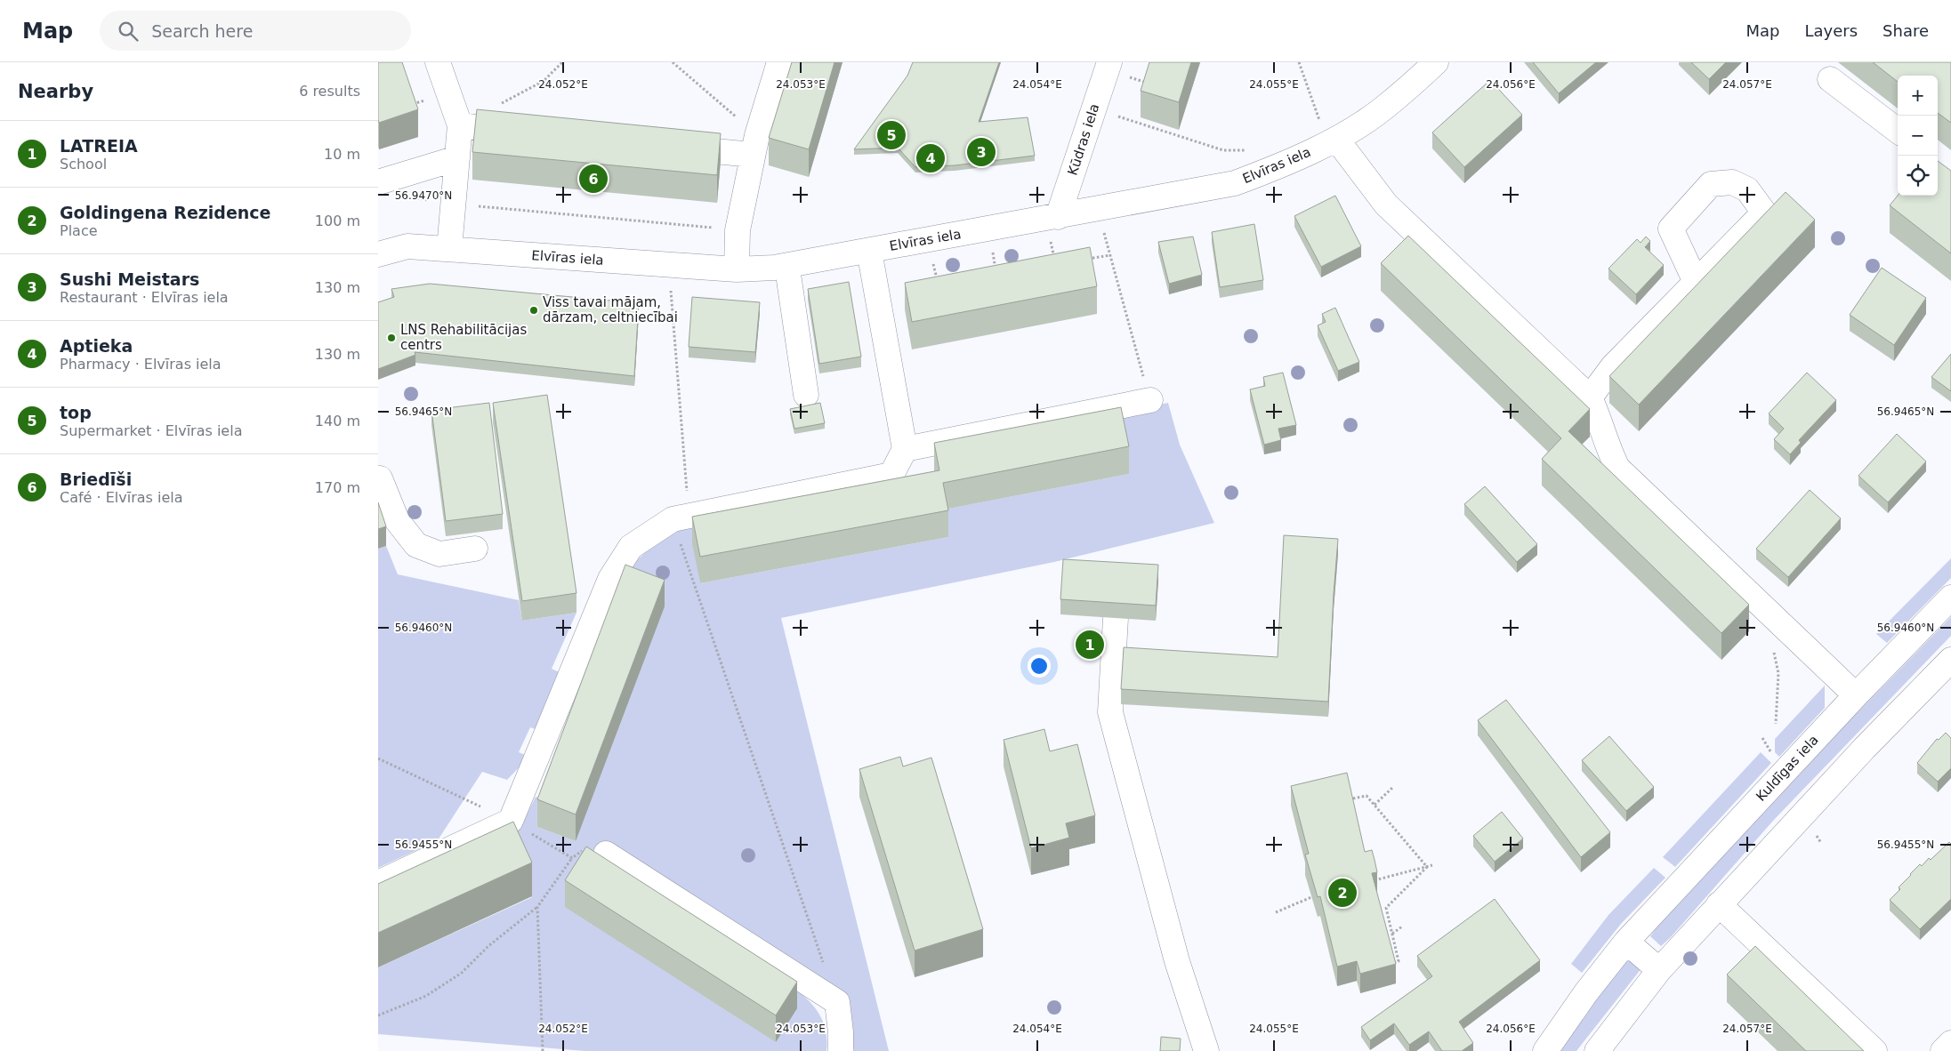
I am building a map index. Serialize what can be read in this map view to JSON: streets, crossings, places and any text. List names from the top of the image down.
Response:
{
  "streets": {
    "street": ["Kūdras iela", "Elvīras iela", "Kuldīgas iela"]
  },
  "crossings": [
    ["Kūdras iela", "Elvīras iela"]
  ],
  "places": ["Viss tavai mājam, dārzam, celtniecībai", "LNS Rehabilitācijas centrs"],
  "page": {
    "header": "Map",
    "search": "Search here",
    "nav": ["Map", "Layers", "Share"],
    "heading": ["Nearby", "6 results"],
    "map_buttons": ["+", "−"],
    "pins": [
      "5",
      "3",
      "4",
      "6",
      "1",
      "2"
    ],
    "list": [
      {
        "mark": "1",
        "name": "LATREIA",
        "note": "School",
        "value": "10 m"
      },
      {
        "mark": "2",
        "name": "Goldingena Rezidence",
        "note": "Place",
        "value": "100 m"
      },
      {
        "mark": "3",
        "name": "Sushi Meistars",
        "note": "Restaurant · Elvīras iela",
        "value": "130 m"
      },
      {
        "mark": "4",
        "name": "Aptieka",
        "note": "Pharmacy · Elvīras iela",
        "value": "130 m"
      },
      {
        "mark": "5",
        "name": "top",
        "note": "Supermarket · Elvīras iela",
        "value": "140 m"
      },
      {
        "mark": "6",
        "name": "Briedīši",
        "note": "Café · Elvīras iela",
        "value": "170 m"
      }
    ]
  },
  "coordinates": [
    "24.052°E",
    "24.053°E",
    "24.054°E",
    "24.055°E",
    "24.056°E",
    "24.057°E",
    "56.9470°N",
    "56.9465°N",
    "56.9460°N",
    "56.9455°N"
  ]
}
